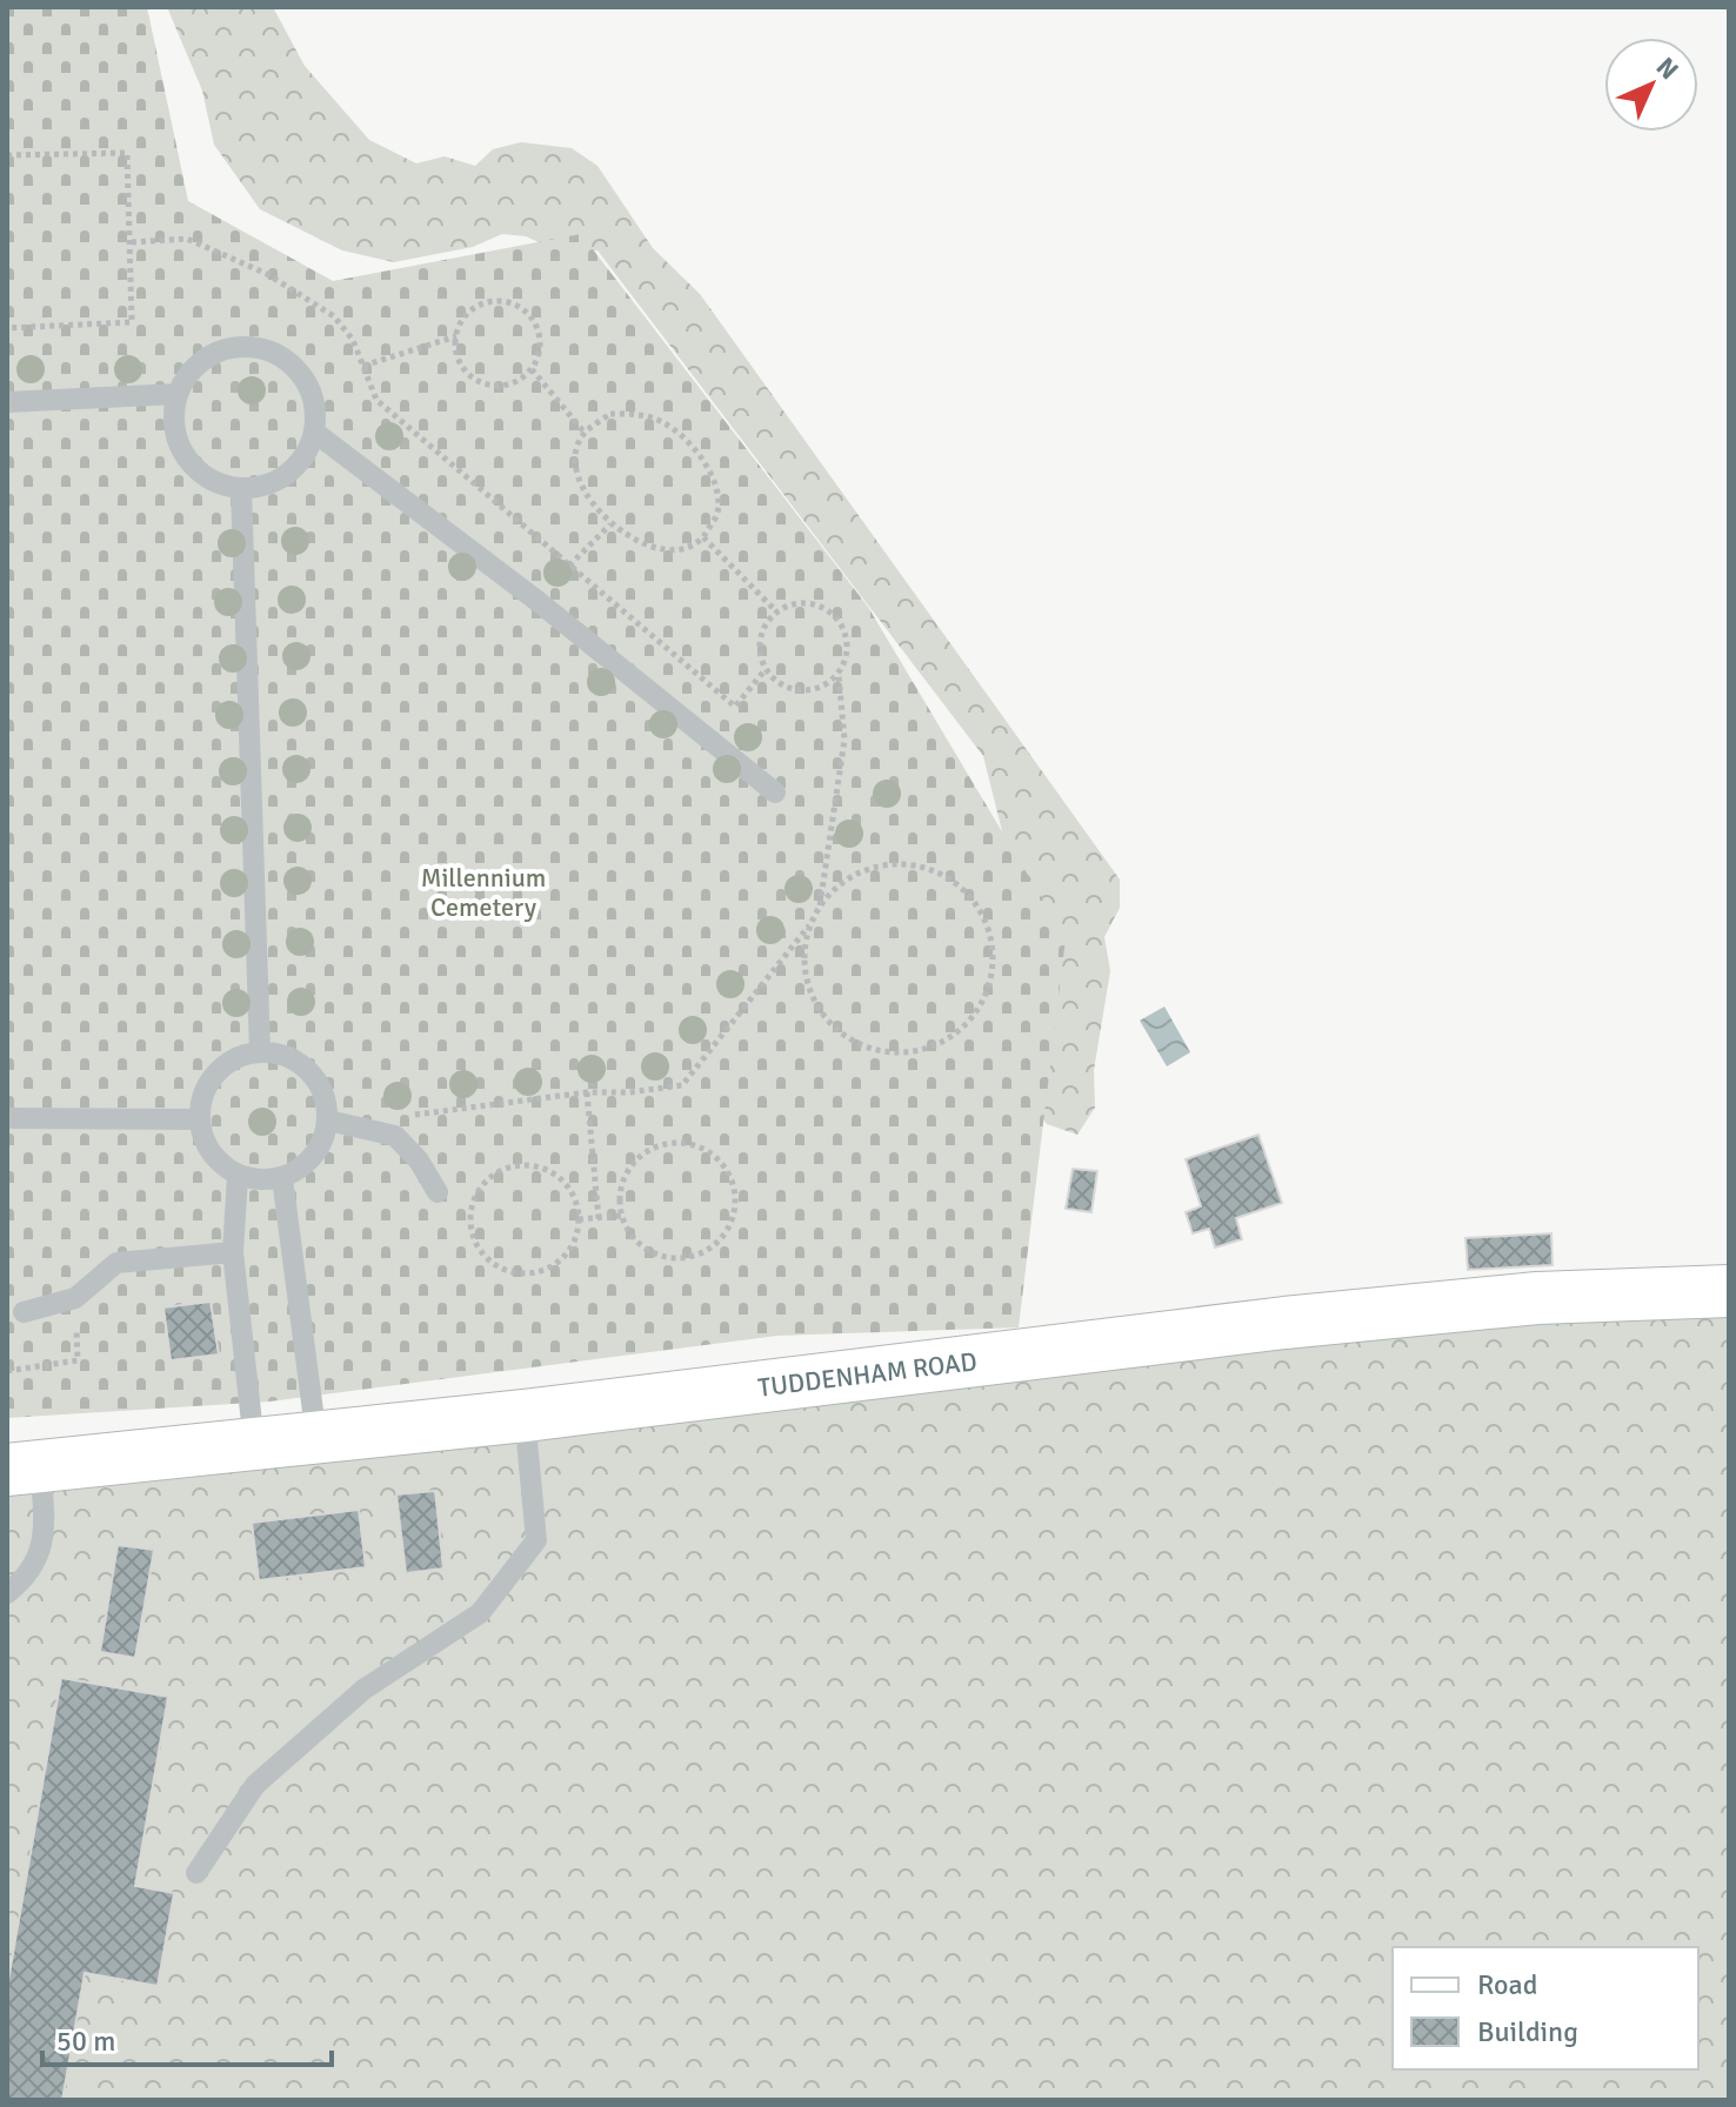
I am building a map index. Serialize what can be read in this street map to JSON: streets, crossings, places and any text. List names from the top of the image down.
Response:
{
  "streets": {
    "street": ["TUDDENHAM ROAD"]
  },
  "parks": ["Millennium Cemetery"],
  "legend": ["Road", "Building"],
  "scale_bar": "50 m",
  "north": "top right"
}
